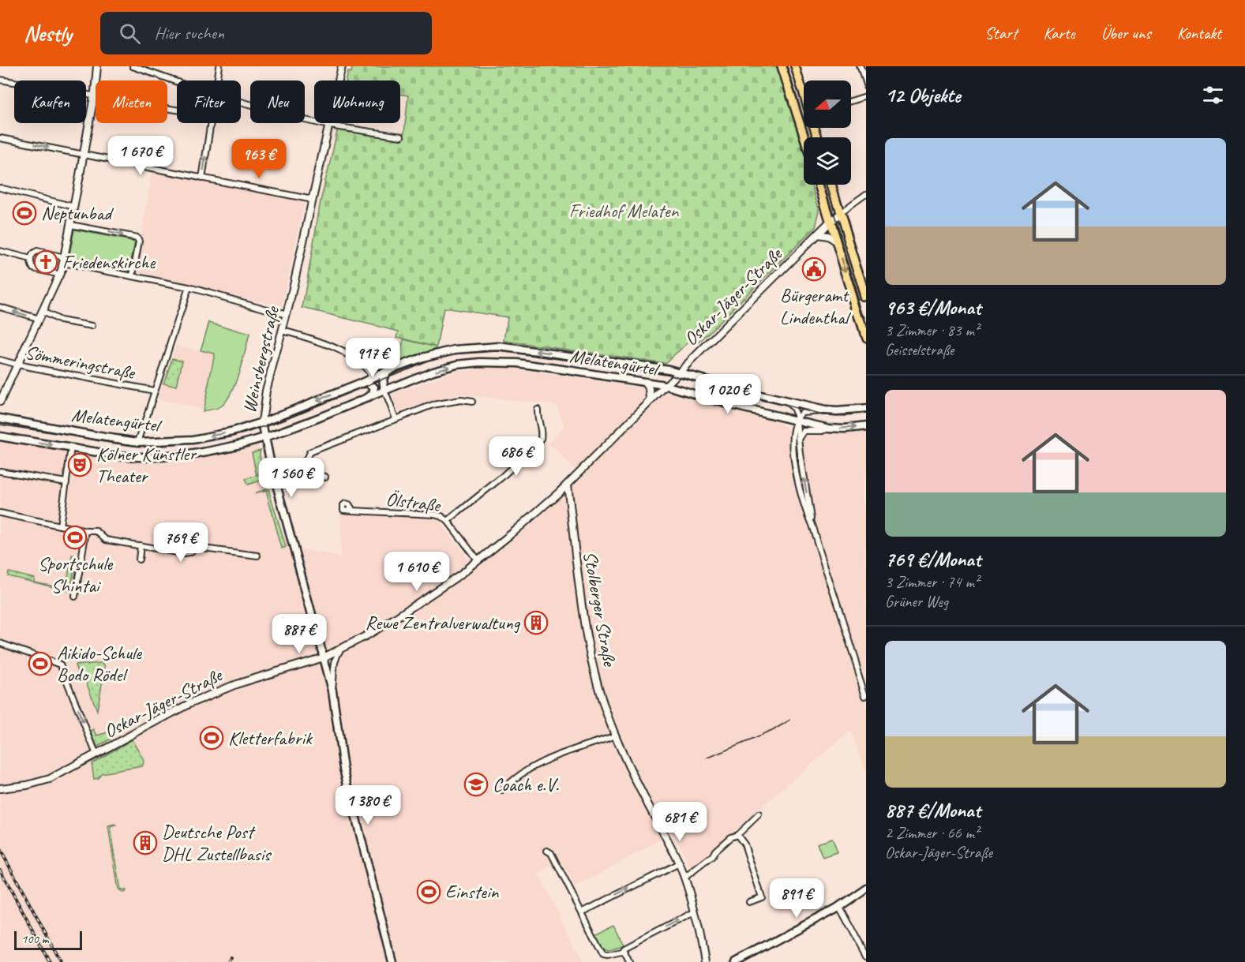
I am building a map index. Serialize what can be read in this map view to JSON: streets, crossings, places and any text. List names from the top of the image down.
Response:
{
  "streets": {
    "main road": ["Weinsbergstraße", "Melatengürtel"],
    "street": [
      "Oskar-Jäger-Straße",
      "Sömmeringstraße",
      "Ölstraße",
      "Stolberger Straße"
    ]
  },
  "crossings": [
    ["Oskar-Jäger-Straße", "Weinsbergstraße"],
    ["Oskar-Jäger-Straße", "Melatengürtel"],
    ["Oskar-Jäger-Straße", "Ölstraße"],
    ["Oskar-Jäger-Straße", "Stolberger Straße"],
    ["Weinsbergstraße", "Melatengürtel"]
  ],
  "parks": ["Friedhof Melaten"],
  "places": {
    "sports": [
      "Neptunbad",
      "Sportschule Shintai",
      "Aikido-Schule Bodo Rödel",
      "Kletterfabrik",
      "Einstein"
    ],
    "church": ["Friedenskirche"],
    "public building": ["Bürgeramt Lindenthal"],
    "theatre": ["Kölner Künstler Theater"],
    "building": ["Rewe Zentralverwaltung", "Deutsche Post DHL Zustellbasis"],
    "school or university": ["Coach e.V."]
  },
  "scale_bar": "100 m",
  "north": "left",
  "page": {
    "header": "Nestly",
    "search": "Hier suchen",
    "nav": [
      "Start",
      "Karte",
      "Über uns",
      "Kontakt"
    ],
    "heading": "12 Objekte",
    "chip": [
      "Kaufen",
      "Mieten",
      "Filter",
      "Neu",
      "Wohnung"
    ],
    "list": [
      {
        "name": "963 €/Monat",
        "note": "3 Zimmer · 83 m² · Geisselstraße"
      },
      {
        "name": "769 €/Monat",
        "note": "3 Zimmer · 74 m² · Grüner Weg"
      },
      {
        "name": "887 €/Monat",
        "note": "2 Zimmer · 66 m² · Oskar-Jäger-Straße"
      }
    ],
    "price": [
      "1 670 €",
      "963 €",
      "917 €",
      "1 020 €",
      "686 €",
      "1 560 €",
      "769 €",
      "1 610 €",
      "887 €",
      "1 380 €",
      "681 €",
      "891 €"
    ],
    "scale": "100 m"
  }
}
